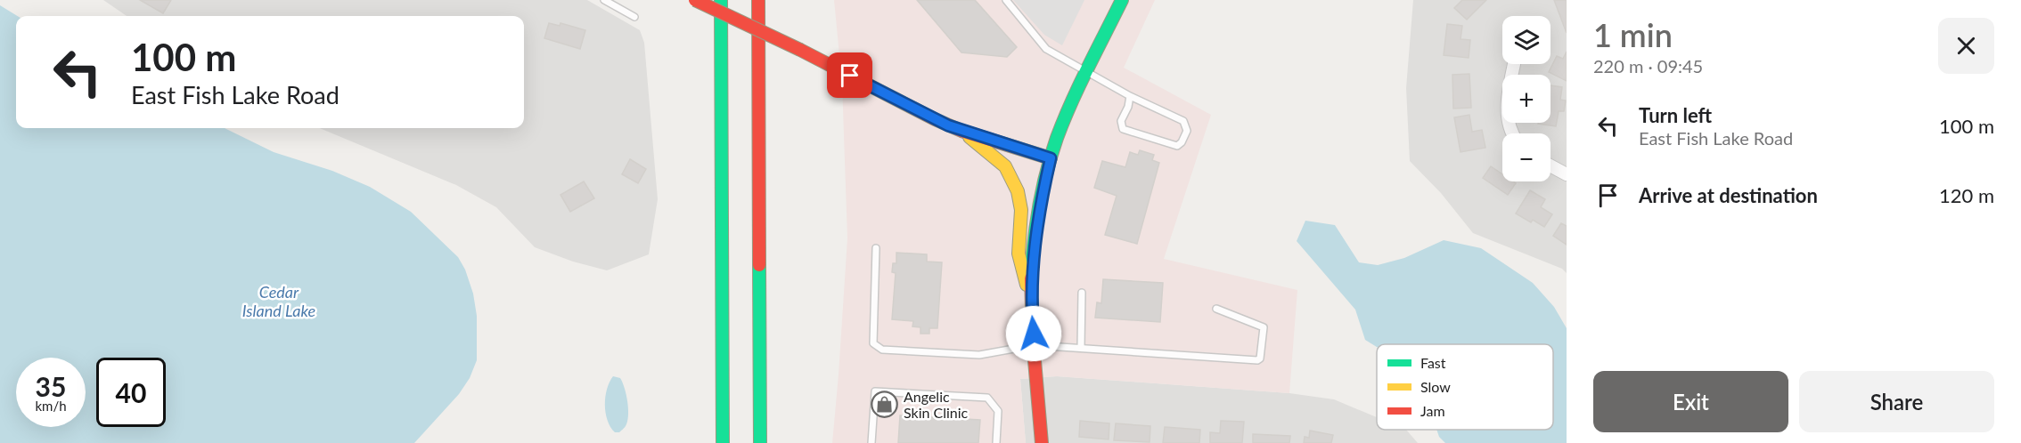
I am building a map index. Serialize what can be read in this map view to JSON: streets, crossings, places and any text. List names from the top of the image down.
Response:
{
  "water": ["Cedar Island Lake"],
  "places": {
    "shop": ["Angelic Skin Clinic"]
  },
  "legend": ["Fast", "Slow", "Jam"],
  "page": {
    "heading": ["1 min", "220 m · 09:45"],
    "map_buttons": ["+", "−"],
    "turn": ["100 m", "East Fish Lake Road"],
    "list": [
      {
        "name": "Turn left",
        "note": "East Fish Lake Road",
        "value": "100 m"
      },
      {
        "name": "Arrive at destination",
        "value": "120 m"
      }
    ],
    "speed": "35 km/h",
    "limit": "40",
    "buttons": ["Exit", "Share"]
  }
}
